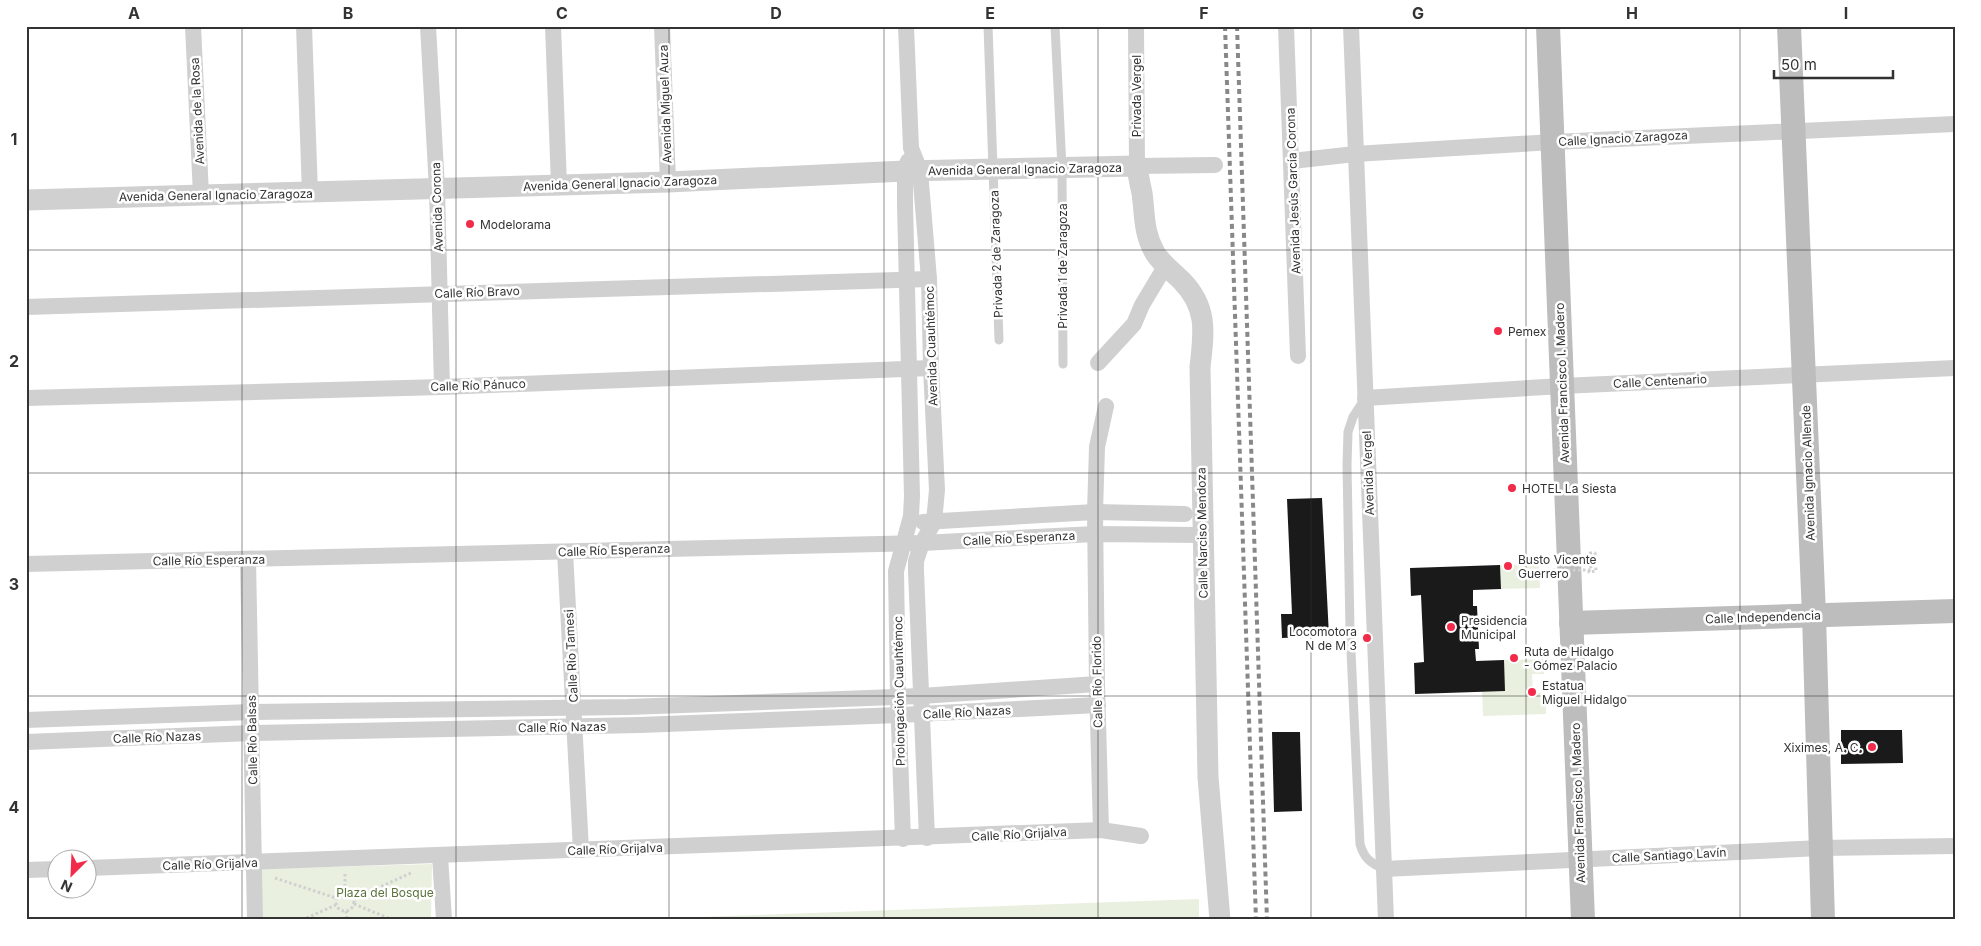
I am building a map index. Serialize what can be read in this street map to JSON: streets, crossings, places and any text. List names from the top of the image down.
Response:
{
  "streets": {
    "main road": ["Avenida Francisco I. Madero", "Avenida Ignacio Allende", "Calle Independencia"],
    "street": [
      "Privada Vergel",
      "Avenida Miguel Auza",
      "Avenida de la Rosa",
      "Calle Ignacio Zaragoza",
      "Avenida General Ignacio Zaragoza",
      "Avenida Jesús García Corona",
      "Avenida Corona",
      "Calle Río Bravo",
      "Avenida Cuauhtémoc",
      "Calle Centenario",
      "Calle Río Pánuco",
      "Avenida Vergel",
      "Calle Narciso Mendoza",
      "Calle Río Esperanza",
      "Calle Río Tamesi",
      "Calle Río Florido",
      "Prolongación Cuauhtémoc",
      "Calle Río Nazas",
      "Calle Río Balsas",
      "Calle Río Grijalva",
      "Calle Santiago Lavín"
    ],
    "lane": ["Privada 2 de Zaragoza", "Privada 1 de Zaragoza"]
  },
  "crossings": [
    ["Privada Vergel", "Avenida General Ignacio Zaragoza"],
    ["Privada Vergel", "Calle Narciso Mendoza"],
    ["Avenida Miguel Auza", "Avenida General Ignacio Zaragoza"],
    ["Avenida de la Rosa", "Avenida General Ignacio Zaragoza"],
    ["Calle Ignacio Zaragoza", "Avenida Jesús García Corona"],
    ["Calle Ignacio Zaragoza", "Avenida Francisco I. Madero"],
    ["Calle Ignacio Zaragoza", "Avenida Vergel"],
    ["Calle Ignacio Zaragoza", "Avenida Ignacio Allende"],
    ["Avenida General Ignacio Zaragoza", "Avenida Corona"],
    ["Avenida General Ignacio Zaragoza", "Privada 2 de Zaragoza"],
    ["Avenida General Ignacio Zaragoza", "Privada 1 de Zaragoza"],
    ["Avenida General Ignacio Zaragoza", "Avenida Cuauhtémoc"],
    ["Avenida General Ignacio Zaragoza", "Calle Narciso Mendoza"],
    ["Avenida Corona", "Calle Río Bravo"],
    ["Avenida Corona", "Calle Río Pánuco"],
    ["Calle Río Bravo", "Avenida Cuauhtémoc"],
    ["Avenida Cuauhtémoc", "Calle Río Pánuco"],
    ["Avenida Cuauhtémoc", "Calle Río Esperanza"],
    ["Avenida Cuauhtémoc", "Prolongación Cuauhtémoc"],
    ["Calle Centenario", "Avenida Francisco I. Madero"],
    ["Calle Centenario", "Avenida Vergel"],
    ["Calle Centenario", "Avenida Ignacio Allende"],
    ["Avenida Francisco I. Madero", "Calle Independencia"],
    ["Avenida Francisco I. Madero", "Calle Santiago Lavín"],
    ["Avenida Vergel", "Calle Santiago Lavín"],
    ["Avenida Ignacio Allende", "Calle Independencia"],
    ["Avenida Ignacio Allende", "Calle Santiago Lavín"],
    ["Calle Narciso Mendoza", "Calle Río Esperanza"],
    ["Calle Río Esperanza", "Calle Río Tamesi"],
    ["Calle Río Esperanza", "Calle Río Florido"],
    ["Calle Río Esperanza", "Prolongación Cuauhtémoc"],
    ["Calle Río Esperanza", "Calle Río Balsas"],
    ["Calle Río Tamesi", "Calle Río Nazas"],
    ["Calle Río Tamesi", "Calle Río Grijalva"],
    ["Calle Río Florido", "Calle Río Nazas"],
    ["Calle Río Florido", "Calle Río Grijalva"],
    ["Prolongación Cuauhtémoc", "Calle Río Nazas"],
    ["Prolongación Cuauhtémoc", "Calle Río Grijalva"],
    ["Calle Río Nazas", "Calle Río Balsas"],
    ["Calle Río Balsas", "Calle Río Grijalva"]
  ],
  "parks": ["Plaza del Bosque"],
  "places": [
    "Modelorama",
    "Pemex",
    "HOTEL La Siesta",
    "Busto Vicente Guerrero",
    "Presidencia Municipal",
    "Locomotora N de M 3",
    "Ruta de Hidalgo - Gómez Palacio",
    "Estatua Miguel Hidalgo",
    "Xiximes, A. C."
  ],
  "scale_bar": "50 m",
  "north": "bottom left",
  "grid": {
    "columns": [
      "A",
      "B",
      "C",
      "D",
      "E",
      "F",
      "G",
      "H",
      "I"
    ],
    "rows": [
      "1",
      "2",
      "3",
      "4"
    ]
  }
}
